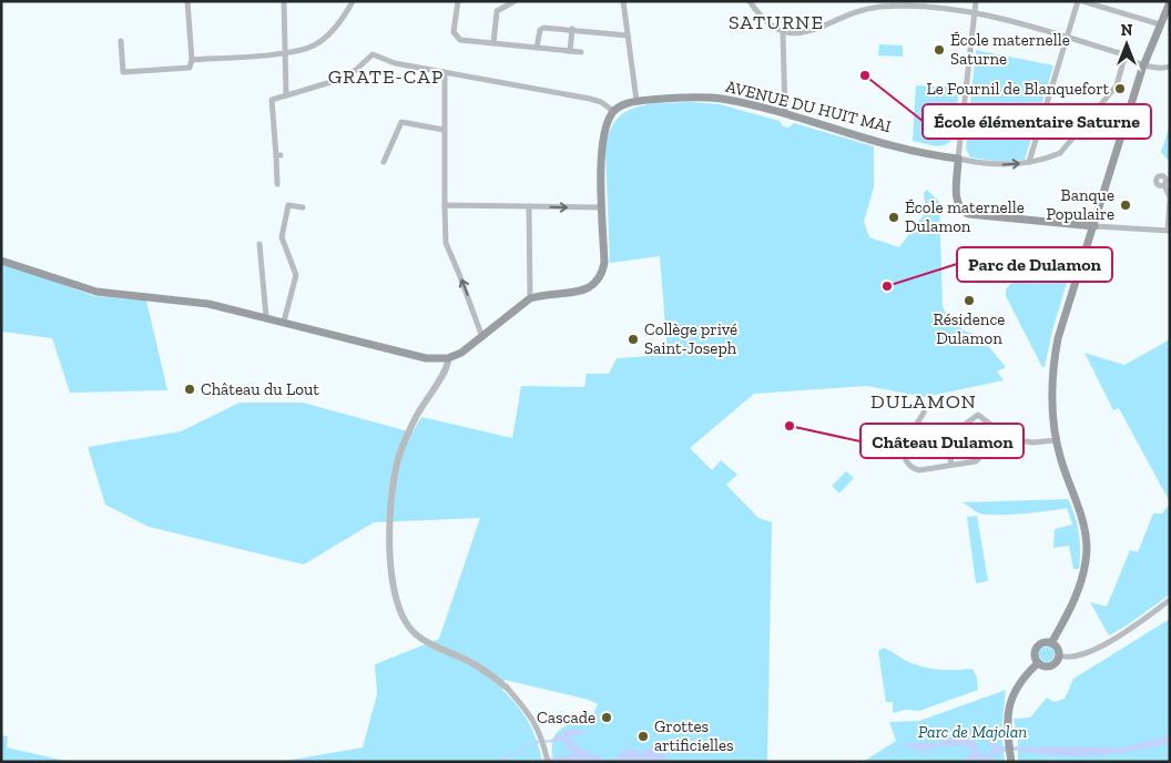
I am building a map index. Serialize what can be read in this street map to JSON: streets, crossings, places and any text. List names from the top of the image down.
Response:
{
  "streets": {
    "main road": ["AVENUE DU HUIT MAI"]
  },
  "districts": ["SATURNE", "GRATE-CAP", "DULAMON"],
  "parks": ["Parc de Majolan"],
  "places": [
    "École maternelle Saturne",
    "École élémentaire Saturne",
    "Le Fournil de Blanquefort",
    "Banque Populaire",
    "École maternelle Dulamon",
    "Parc de Dulamon",
    "Résidence Dulamon",
    "Collège privé Saint-Joseph",
    "Château du Lout",
    "Château Dulamon",
    "Cascade",
    "Grottes artificielles"
  ],
  "north": "top"
}
